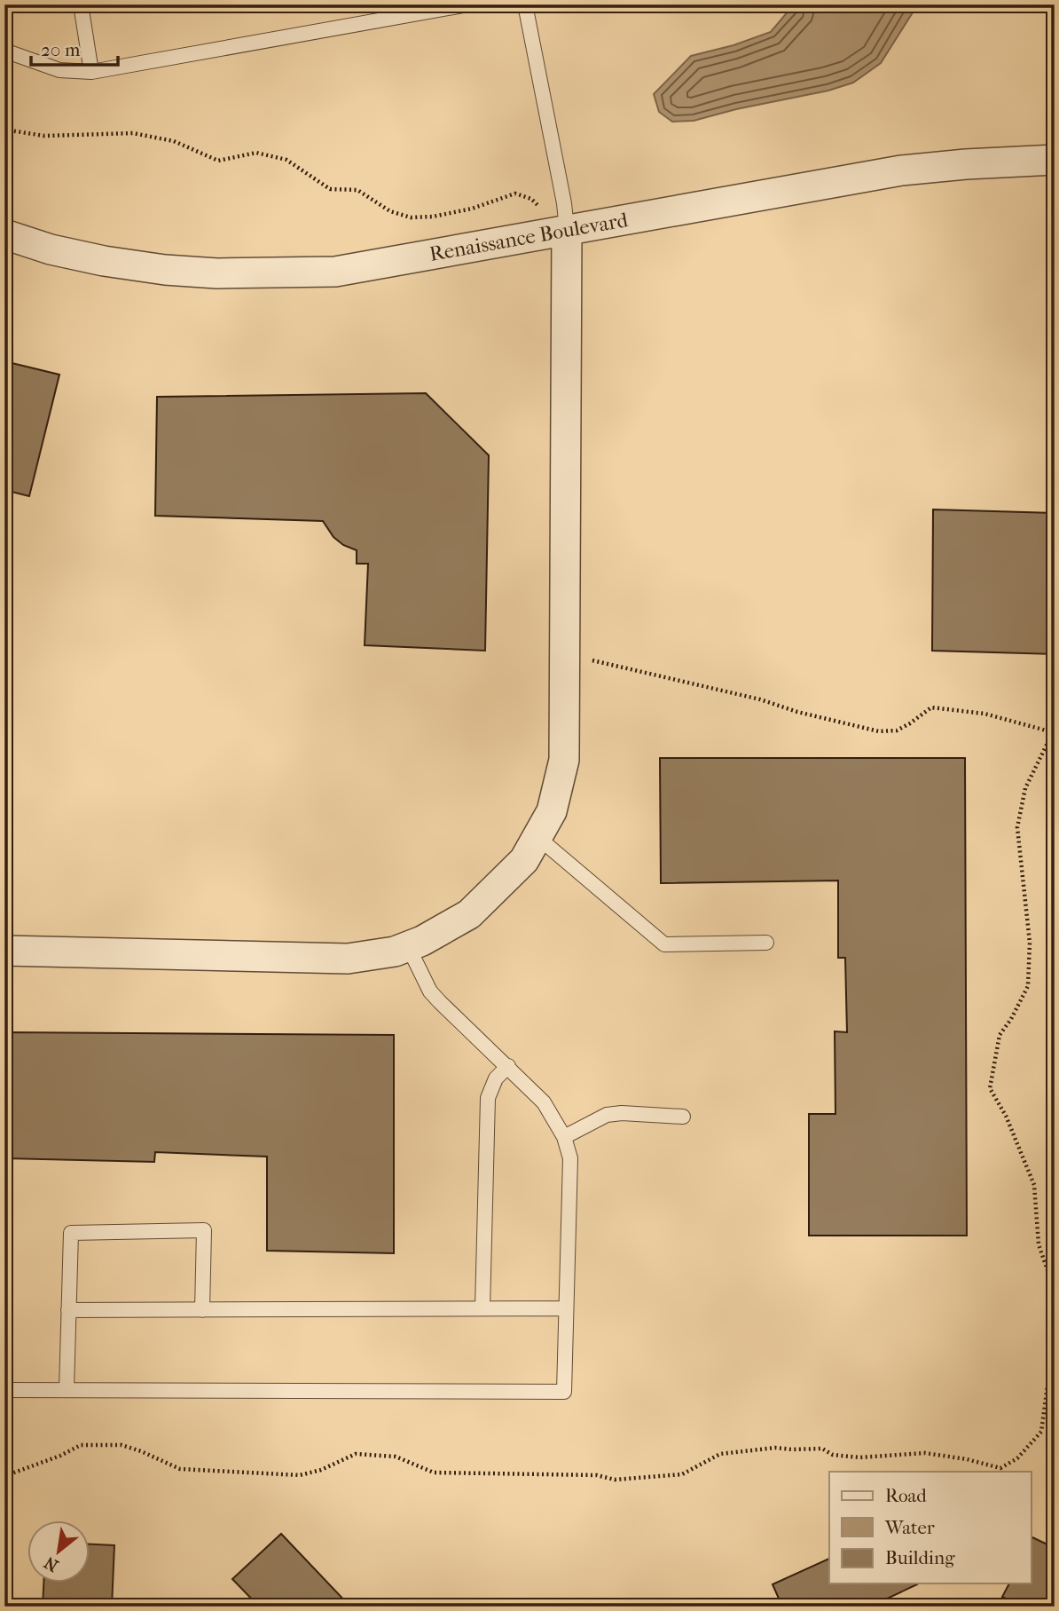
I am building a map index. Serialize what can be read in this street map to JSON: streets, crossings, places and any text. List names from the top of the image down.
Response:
{
  "streets": {
    "street": ["Renaissance Boulevard"]
  },
  "legend": ["Road", "Water", "Building"],
  "scale_bar": "20 m",
  "north": "bottom left"
}
